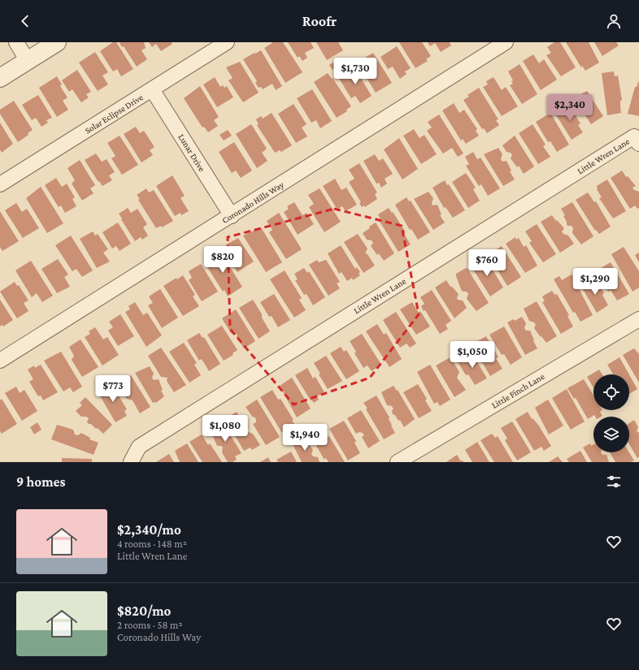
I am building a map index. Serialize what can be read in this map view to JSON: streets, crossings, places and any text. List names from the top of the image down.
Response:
{
  "streets": {
    "street": [
      "Solar Eclipse Drive",
      "Lunar Drive",
      "Little Wren Lane",
      "Coronado Hills Way",
      "Little Finch Lane"
    ]
  },
  "crossings": [
    ["Solar Eclipse Drive", "Lunar Drive"],
    ["Lunar Drive", "Coronado Hills Way"]
  ],
  "page": {
    "header": "Roofr",
    "price": [
      "$1,730",
      "$2,340",
      "$820",
      "$760",
      "$1,290",
      "$1,050",
      "$773",
      "$1,080",
      "$1,940"
    ],
    "heading": "9 homes",
    "list": [
      {
        "name": "$2,340/mo",
        "note": "4 rooms · 148 m² · Little Wren Lane"
      },
      {
        "name": "$820/mo",
        "note": "2 rooms · 58 m² · Coronado Hills Way"
      }
    ]
  }
}
